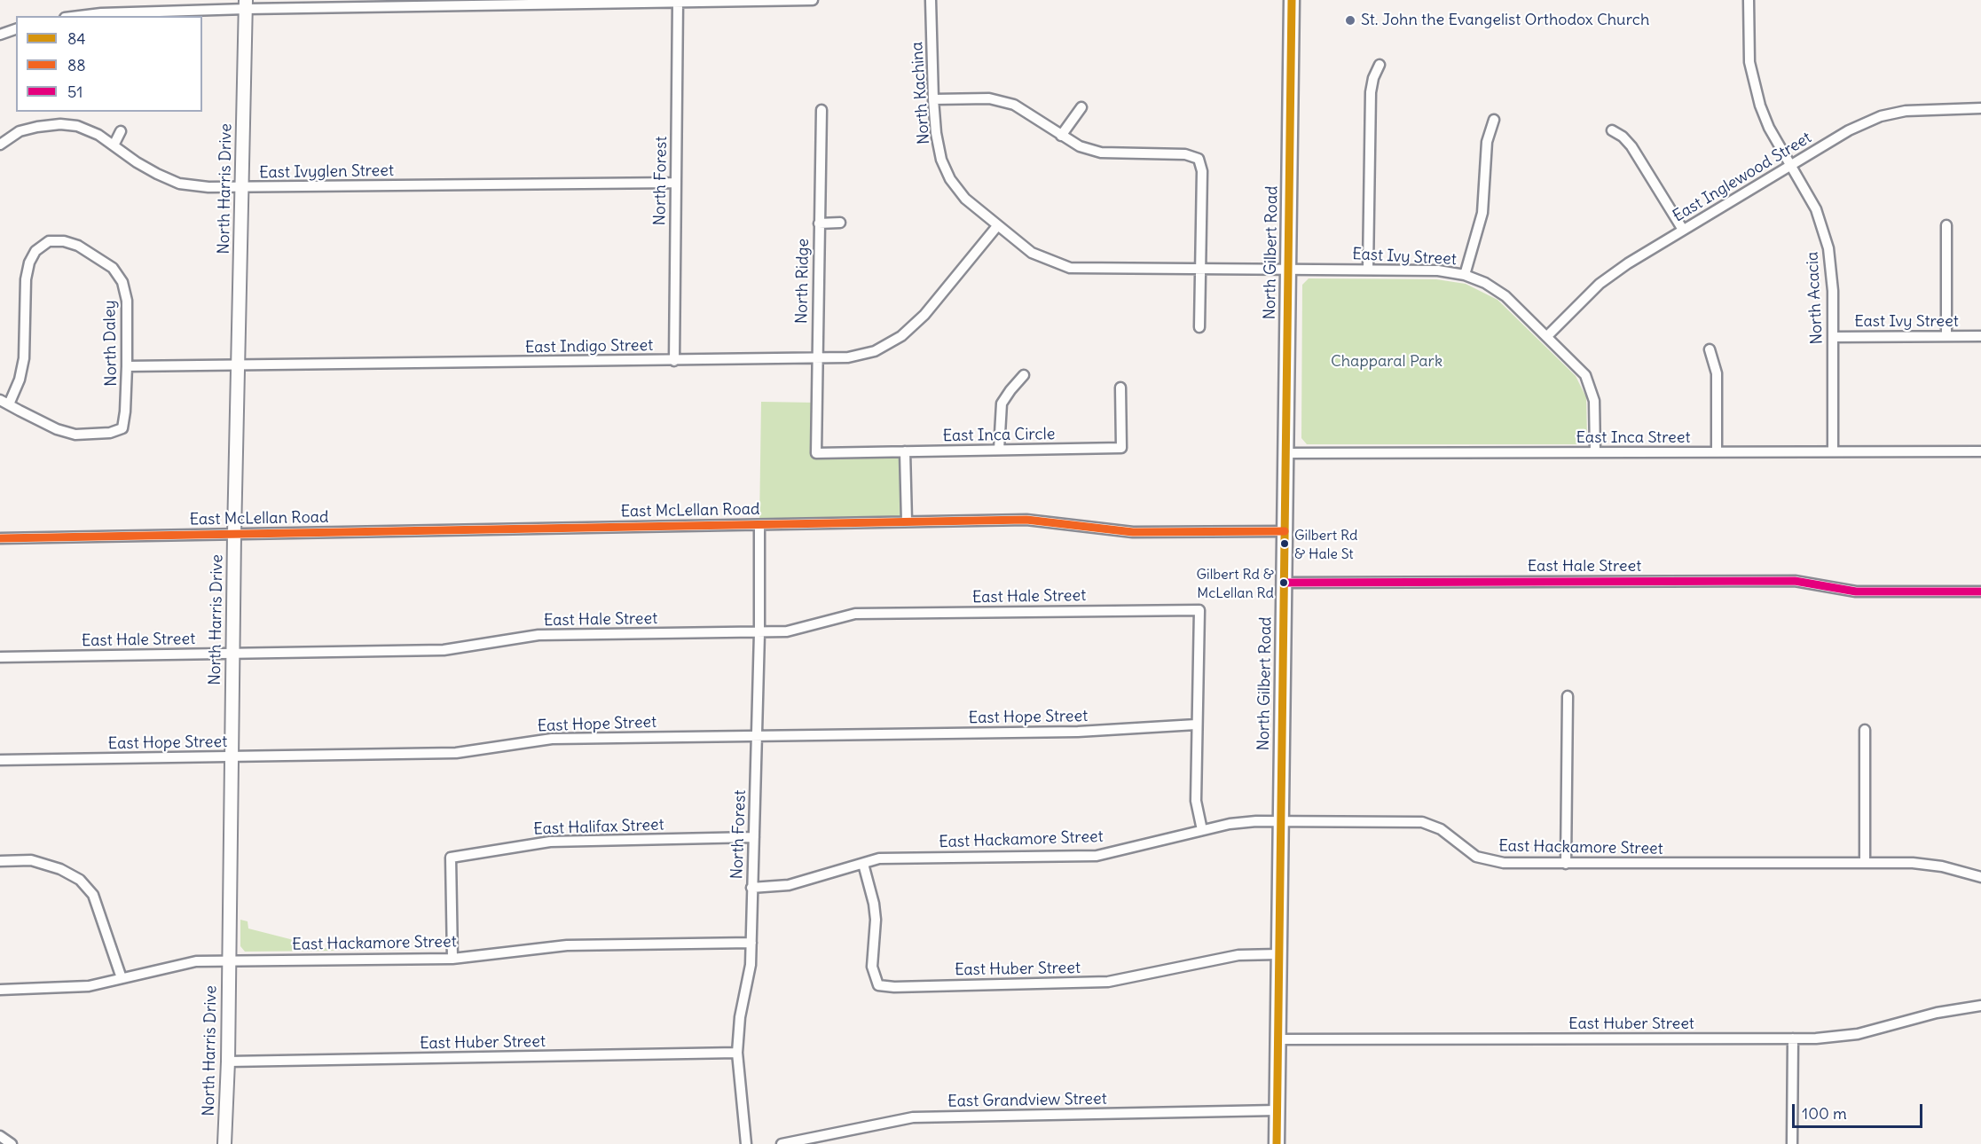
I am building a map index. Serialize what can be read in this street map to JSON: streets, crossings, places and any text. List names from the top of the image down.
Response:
{
  "streets": {
    "main road": ["North Gilbert Road"],
    "street": [
      "North Kachina",
      "East Ivyglen Street",
      "East Inglewood Street",
      "North Forest",
      "North Harris Drive",
      "East Ivy Street",
      "North Ridge",
      "North Acacia",
      "North Daley",
      "East Indigo Street",
      "East Inca Circle",
      "East Inca Street",
      "East McLellan Road",
      "East Hale Street",
      "East Hope Street",
      "East Halifax Street",
      "East Hackamore Street",
      "East Huber Street",
      "East Grandview Street"
    ]
  },
  "crossings": [
    ["North Kachina", "East Ivy Street"],
    ["North Kachina", "East Indigo Street"],
    ["East Ivyglen Street", "North Forest"],
    ["East Ivyglen Street", "North Harris Drive"],
    ["East Inglewood Street", "East Ivy Street"],
    ["East Inglewood Street", "North Acacia"],
    ["North Forest", "East Indigo Street"],
    ["North Forest", "East McLellan Road"],
    ["North Forest", "East Hale Street"],
    ["North Forest", "East Hope Street"],
    ["North Forest", "East Halifax Street"],
    ["North Forest", "East Hackamore Street"],
    ["North Forest", "East Huber Street"],
    ["North Harris Drive", "East Indigo Street"],
    ["North Harris Drive", "East McLellan Road"],
    ["North Harris Drive", "East Hale Street"],
    ["North Harris Drive", "East Hope Street"],
    ["North Harris Drive", "East Hackamore Street"],
    ["North Harris Drive", "East Huber Street"],
    ["North Gilbert Road", "East Ivy Street"],
    ["North Gilbert Road", "East Inca Street"],
    ["North Gilbert Road", "East McLellan Road"],
    ["North Gilbert Road", "East Hale Street"],
    ["North Gilbert Road", "East Hackamore Street"],
    ["North Gilbert Road", "East Huber Street"],
    ["North Gilbert Road", "East Grandview Street"],
    ["East Ivy Street", "North Acacia"],
    ["East Ivy Street", "East Indigo Street"],
    ["East Ivy Street", "East Inca Street"],
    ["North Ridge", "East Indigo Street"],
    ["North Ridge", "East Inca Circle"],
    ["North Acacia", "East Inca Street"],
    ["North Daley", "East Indigo Street"],
    ["East Hale Street", "East Hope Street"],
    ["East Halifax Street", "East Hackamore Street"],
    ["East Hackamore Street", "East Huber Street"]
  ],
  "parks": ["Chapparal Park"],
  "places": ["St. John the Evangelist Orthodox Church", "Gilbert Rd & Hale St", "Gilbert Rd & McLellan Rd"],
  "lines": ["transit line 84", "transit line 88", "transit line 51"],
  "legend": ["84", "88", "51"],
  "scale_bar": "100 m"
}
